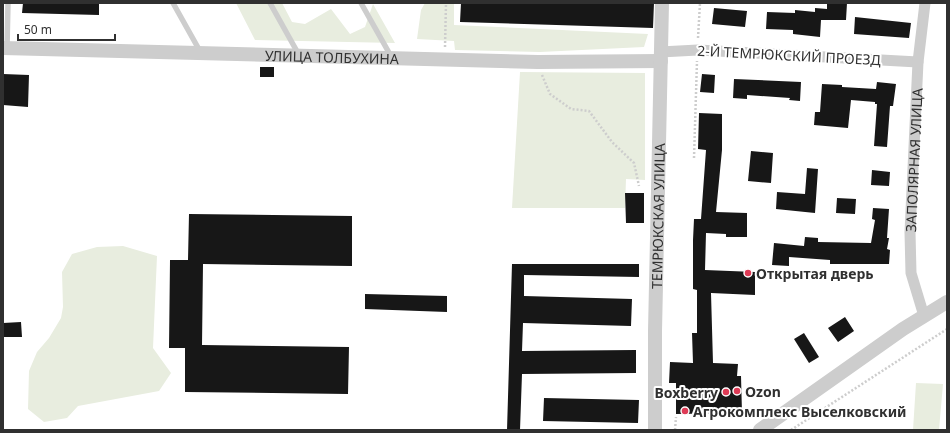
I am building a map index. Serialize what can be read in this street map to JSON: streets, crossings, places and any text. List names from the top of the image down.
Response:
{
  "streets": {
    "street": [
      "2-Й ТЕМРЮКСКИЙ ПРОЕЗД",
      "УЛИЦА ТОЛБУХИНА",
      "ЗАПОЛЯРНАЯ УЛИЦА",
      "ТЕМРЮКСКАЯ УЛИЦА"
    ]
  },
  "crossings": [
    ["2-Й ТЕМРЮКСКИЙ ПРОЕЗД", "УЛИЦА ТОЛБУХИНА"],
    ["2-Й ТЕМРЮКСКИЙ ПРОЕЗД", "ЗАПОЛЯРНАЯ УЛИЦА"],
    ["2-Й ТЕМРЮКСКИЙ ПРОЕЗД", "ТЕМРЮКСКАЯ УЛИЦА"],
    ["УЛИЦА ТОЛБУХИНА", "ТЕМРЮКСКАЯ УЛИЦА"]
  ],
  "places": [
    "Открытая дверь",
    "Ozon",
    "Boxberry",
    "Агрокомплекс Выселковский"
  ],
  "scale_bar": "50 m"
}
